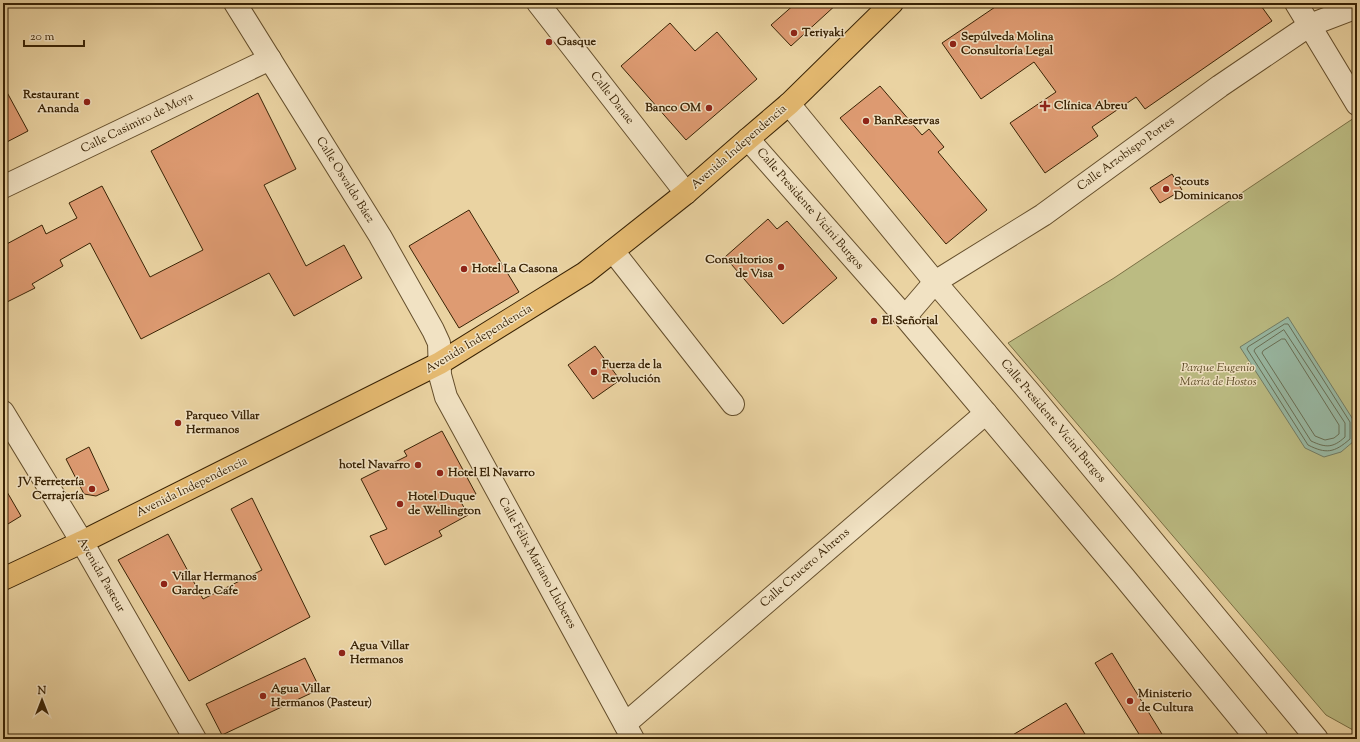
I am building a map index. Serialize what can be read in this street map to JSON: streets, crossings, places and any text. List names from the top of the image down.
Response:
{
  "streets": {
    "main road": ["Avenida Independencia"],
    "street": [
      "Calle Danae",
      "Calle Casimiro de Moya",
      "Calle Arzobispo Portes",
      "Calle Osvaldo Báez",
      "Calle Presidente Vicini Burgos",
      "Calle Félix Mariano Lluberes",
      "Calle Crucero Ahrens",
      "Avenida Pasteur"
    ]
  },
  "crossings": [
    ["Calle Danae", "Avenida Independencia"],
    ["Calle Casimiro de Moya", "Calle Osvaldo Báez"],
    ["Avenida Independencia", "Calle Osvaldo Báez"],
    ["Avenida Independencia", "Calle Presidente Vicini Burgos"],
    ["Avenida Independencia", "Calle Félix Mariano Lluberes"],
    ["Avenida Independencia", "Avenida Pasteur"],
    ["Calle Arzobispo Portes", "Calle Presidente Vicini Burgos"],
    ["Calle Osvaldo Báez", "Calle Félix Mariano Lluberes"],
    ["Calle Presidente Vicini Burgos", "Calle Crucero Ahrens"],
    ["Calle Félix Mariano Lluberes", "Calle Crucero Ahrens"]
  ],
  "parks": ["Parque Eugenio María de Hostos"],
  "places": {
    "other": [
      "Teriyaki",
      "Gasque",
      "Sepúlveda Molina Consultoría Legal",
      "Restaurant Ananda",
      "Banco OM",
      "BanReservas",
      "Scouts Dominicanos",
      "Consultorios de Visa",
      "Hotel La Casona",
      "El Señorial",
      "Fuerza de la Revolución",
      "Parqueo Villar Hermanos",
      "hotel Navarro",
      "Hotel El Navarro",
      "JV Ferretería Cerrajería",
      "Hotel Duque de Wellington",
      "Villar Hermanos Garden Cafe",
      "Agua Villar Hermanos",
      "Agua Villar Hermanos (Pasteur)",
      "Ministerio de Cultura"
    ],
    "health": ["Clínica Abreu"]
  },
  "scale_bar": "20 m",
  "north": "top"
}
